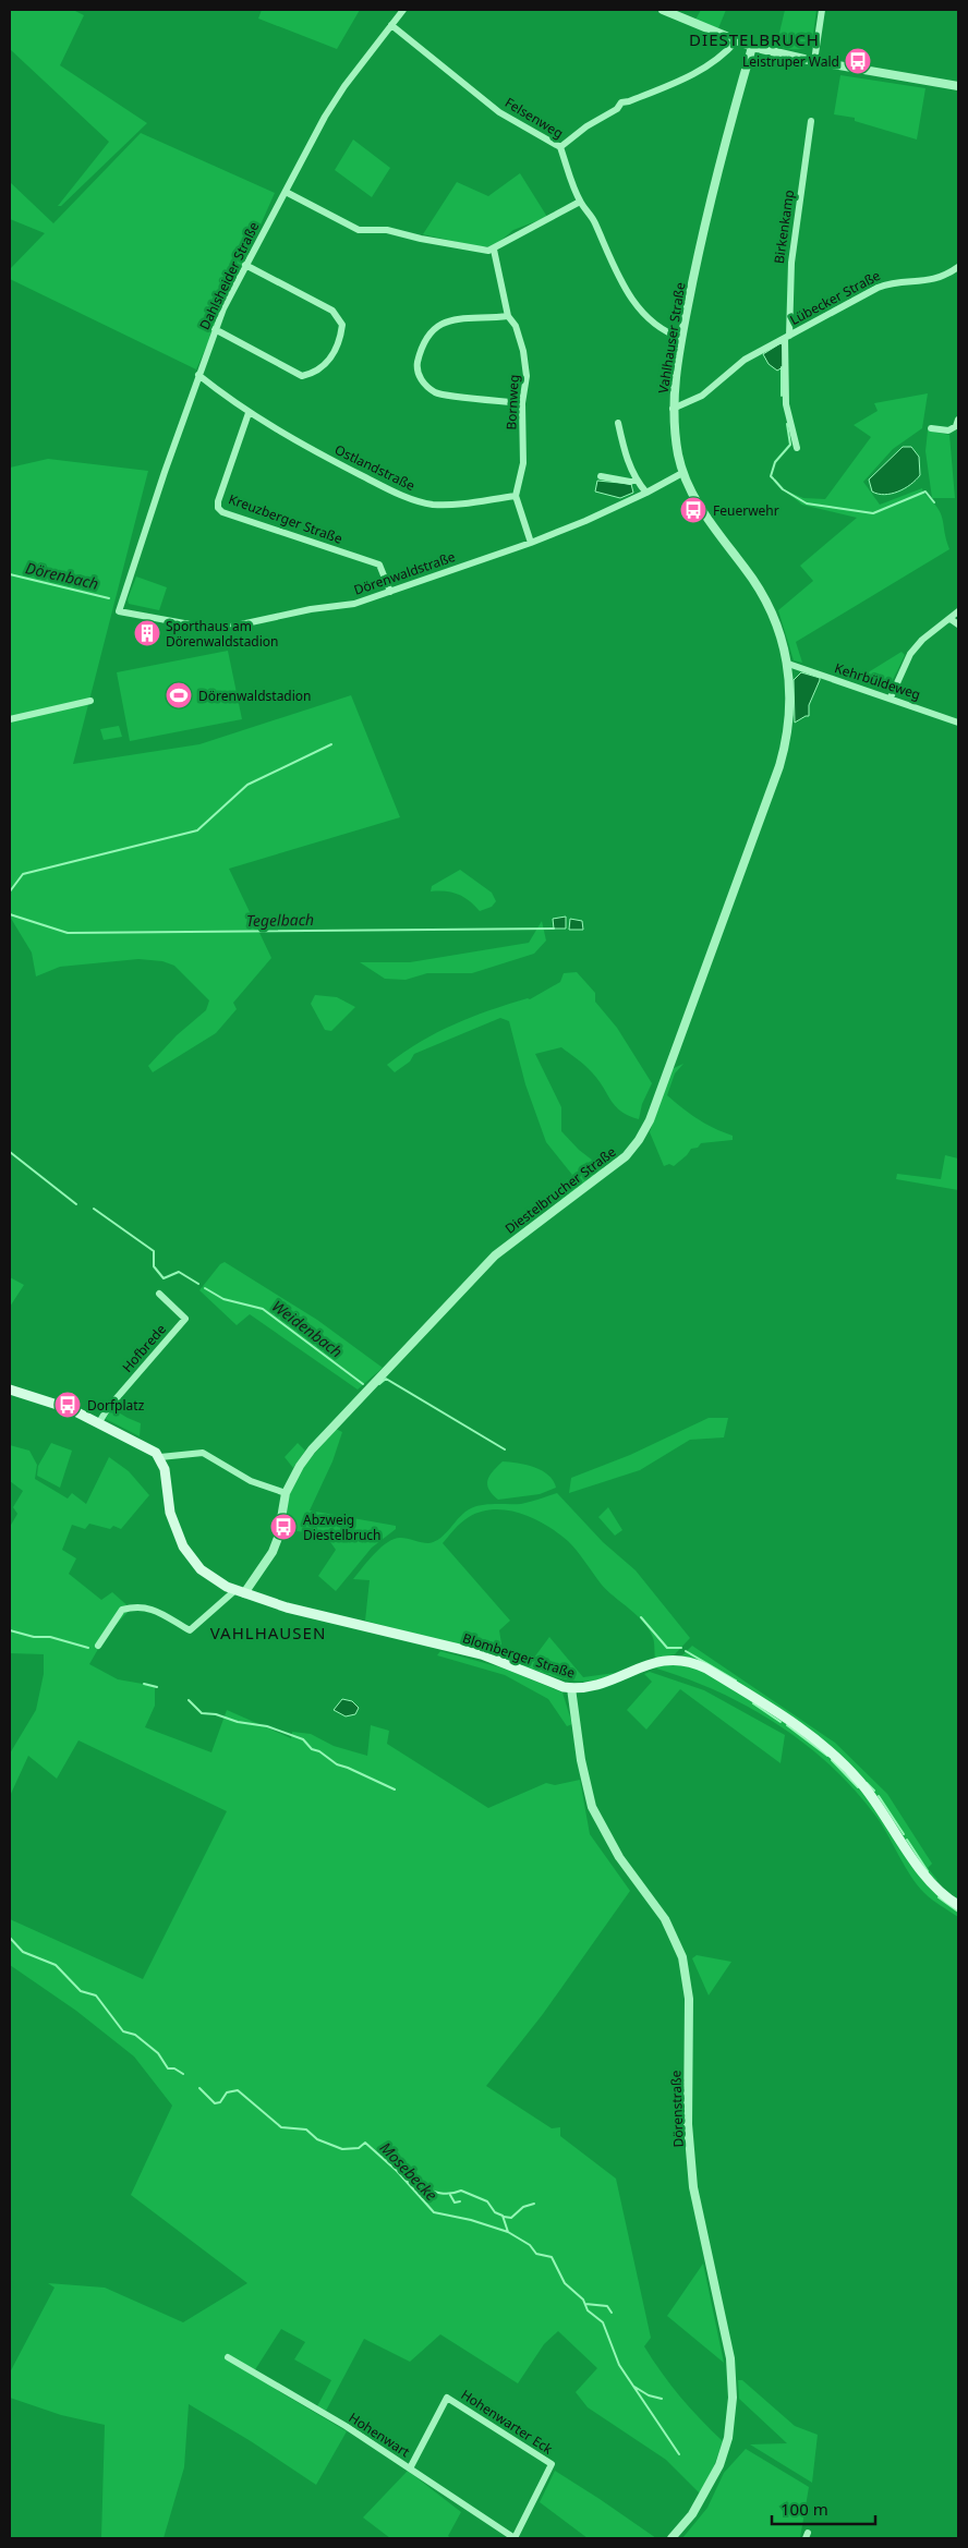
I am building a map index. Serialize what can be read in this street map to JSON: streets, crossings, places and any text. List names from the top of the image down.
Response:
{
  "streets": {
    "main road": ["Blomberger Straße"],
    "street": [
      "Felsenweg",
      "Birkenkamp",
      "Dahlsheider Straße",
      "Lübecker Straße",
      "Vahlhauser Straße",
      "Bornweg",
      "Ostlandstraße",
      "Kreuzberger Straße",
      "Dörenwaldstraße",
      "Kehrbüldeweg",
      "Diestelbrucher Straße",
      "Hofbrede",
      "Dörenstraße",
      "Hohenwarter Eck",
      "Hohenwart"
    ]
  },
  "crossings": [
    ["Felsenweg", "Dahlsheider Straße"],
    ["Felsenweg", "Vahlhauser Straße"],
    ["Birkenkamp", "Lübecker Straße"],
    ["Dahlsheider Straße", "Ostlandstraße"],
    ["Dahlsheider Straße", "Dörenwaldstraße"],
    ["Lübecker Straße", "Vahlhauser Straße"],
    ["Vahlhauser Straße", "Dörenwaldstraße"],
    ["Vahlhauser Straße", "Kehrbüldeweg"],
    ["Vahlhauser Straße", "Diestelbrucher Straße"],
    ["Bornweg", "Ostlandstraße"],
    ["Ostlandstraße", "Kreuzberger Straße"],
    ["Kreuzberger Straße", "Dörenwaldstraße"],
    ["Diestelbrucher Straße", "Blomberger Straße"],
    ["Blomberger Straße", "Dörenstraße"],
    ["Hohenwarter Eck", "Hohenwart"]
  ],
  "districts": ["DIESTELBRUCH", "VAHLHAUSEN"],
  "water": [
    "Dörenbach",
    "Tegelbach",
    "Weidenbach",
    "Mosebecke"
  ],
  "places": {
    "bus stop": [
      "Leistruper Wald",
      "Feuerwehr",
      "Dorfplatz",
      "Abzweig Diestelbruch"
    ],
    "building": ["Sporthaus am Dörenwaldstadion"],
    "sports": ["Dörenwaldstadion"]
  },
  "scale_bar": "100 m"
}
